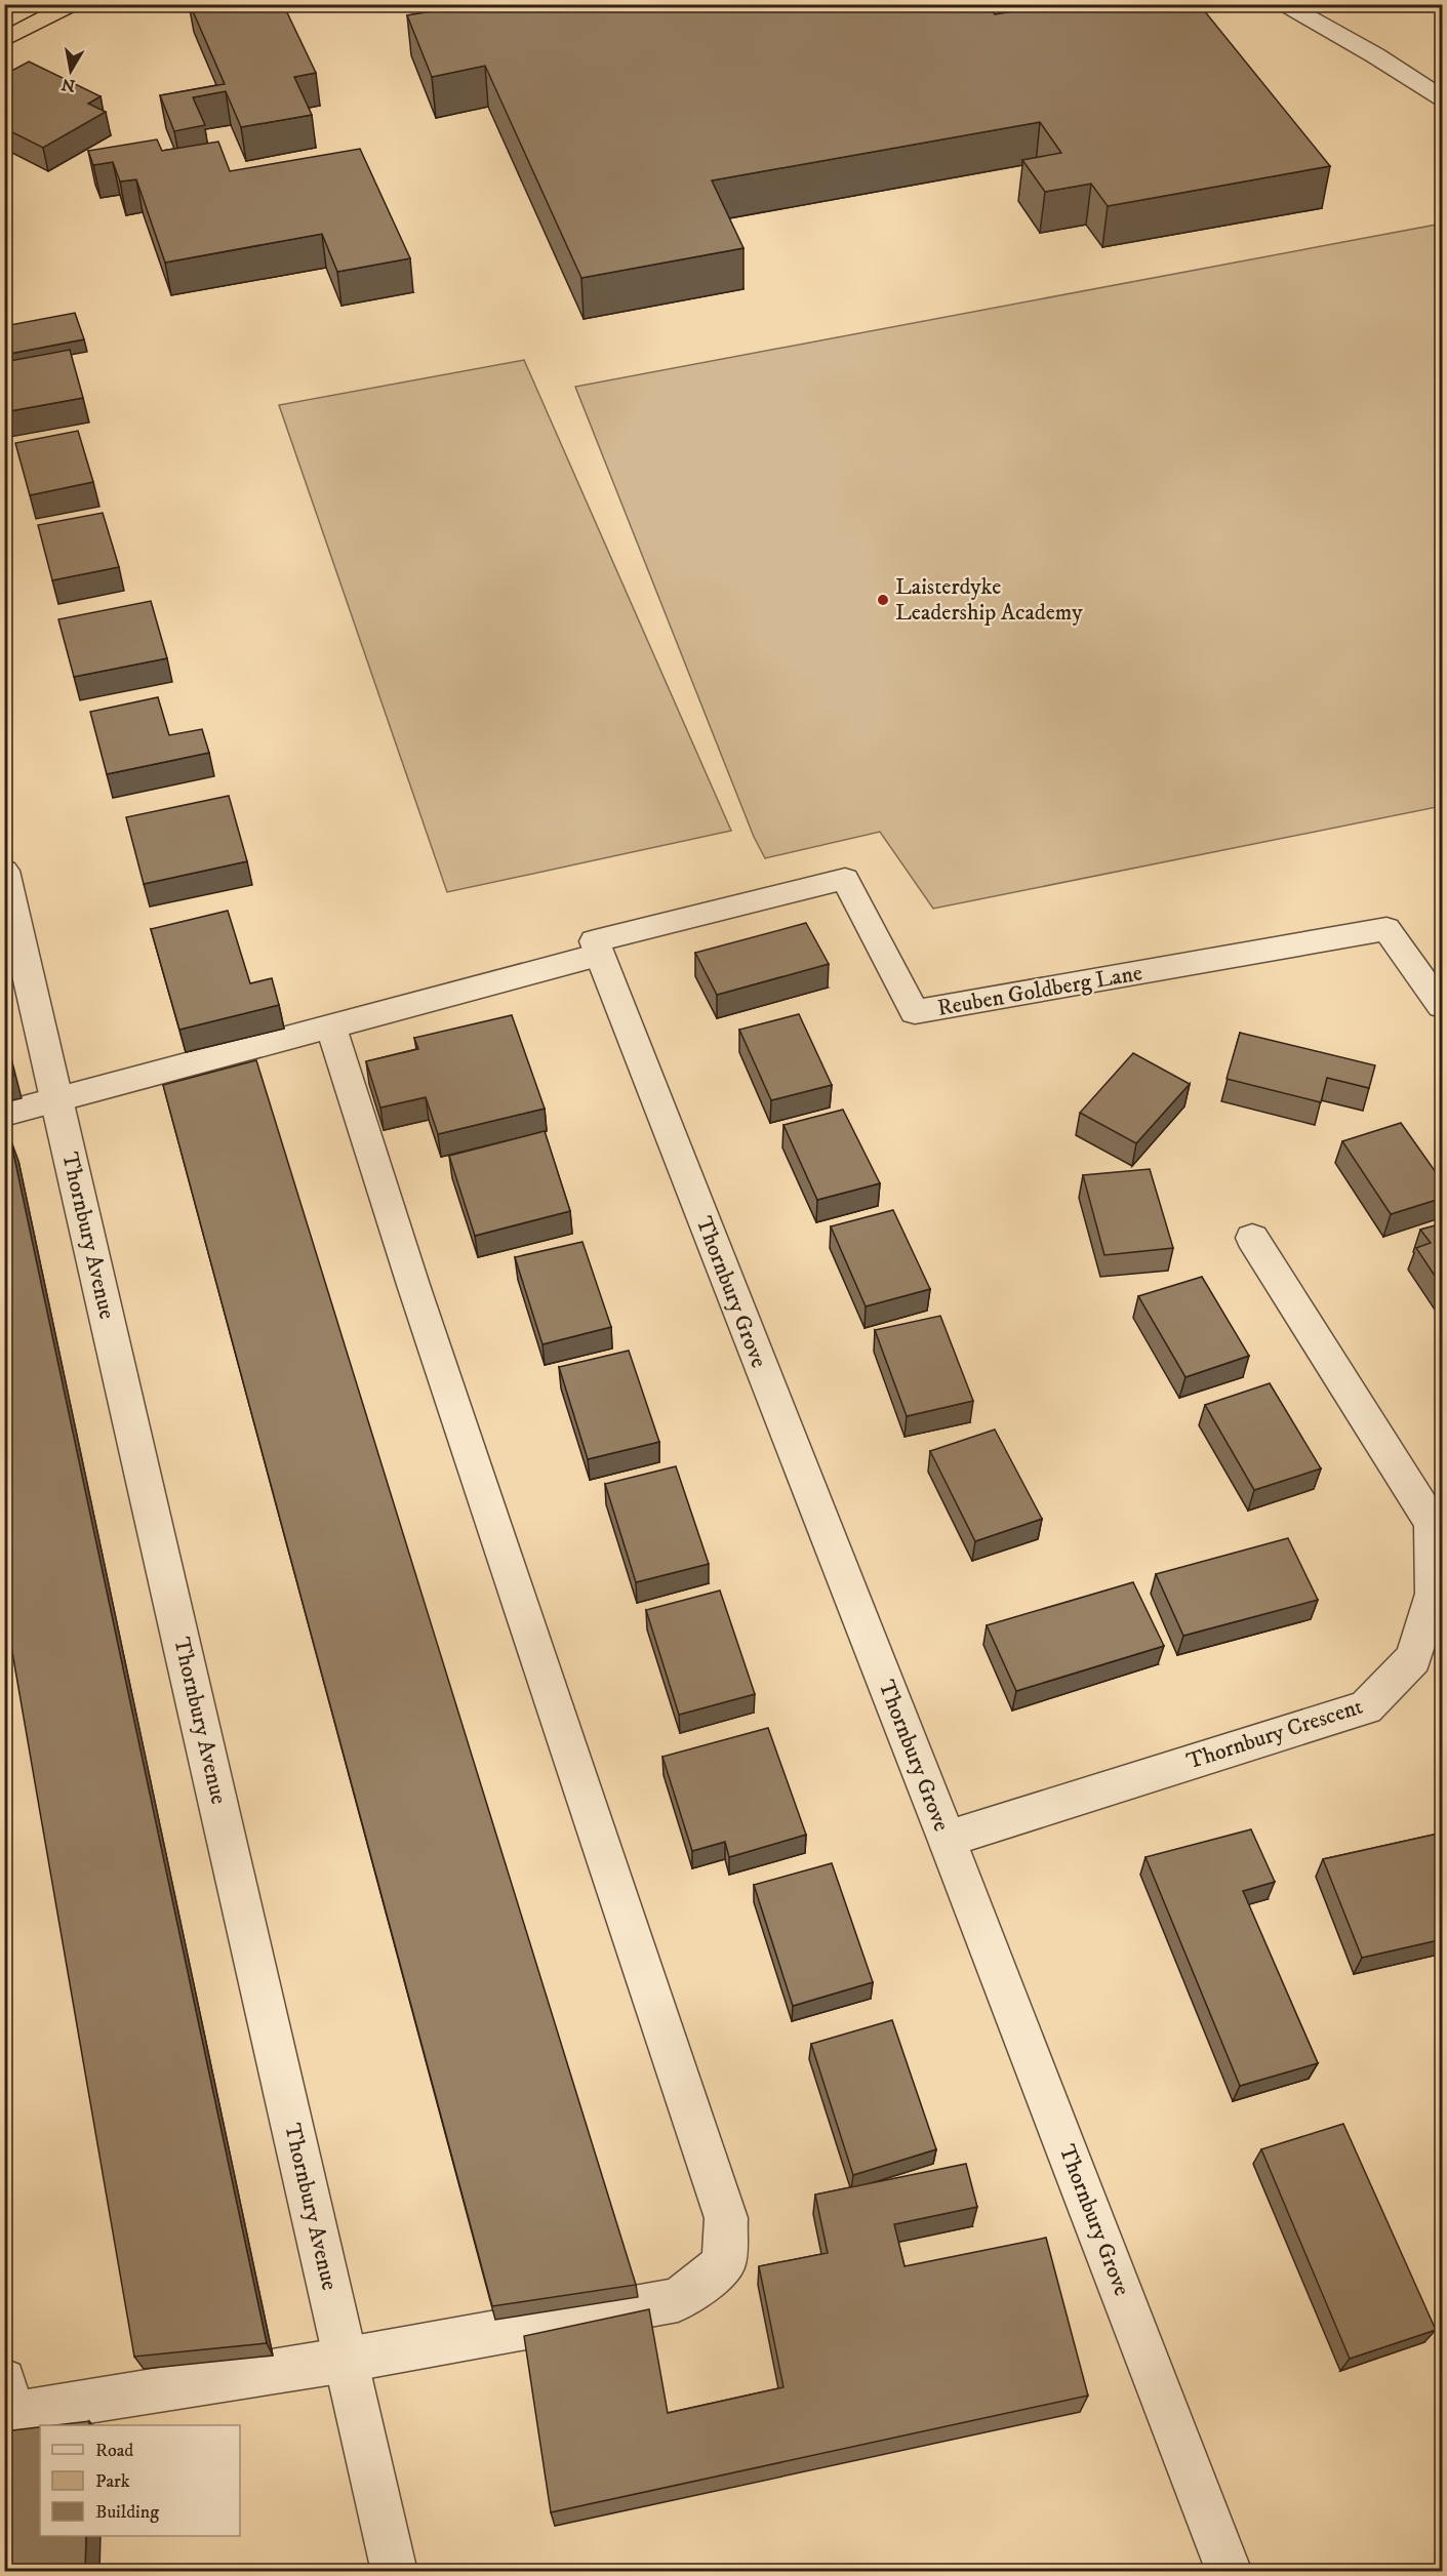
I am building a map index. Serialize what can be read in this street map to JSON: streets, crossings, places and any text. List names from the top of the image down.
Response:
{
  "streets": {
    "street": [
      "Reuben Goldberg Lane",
      "Thornbury Avenue",
      "Thornbury Grove",
      "Thornbury Crescent"
    ]
  },
  "crossings": [
    ["Reuben Goldberg Lane", "Thornbury Grove"],
    ["Thornbury Grove", "Thornbury Crescent"]
  ],
  "places": ["Laisterdyke Leadership Academy"],
  "legend": ["Road", "Park", "Building"],
  "north": "bottom"
}
